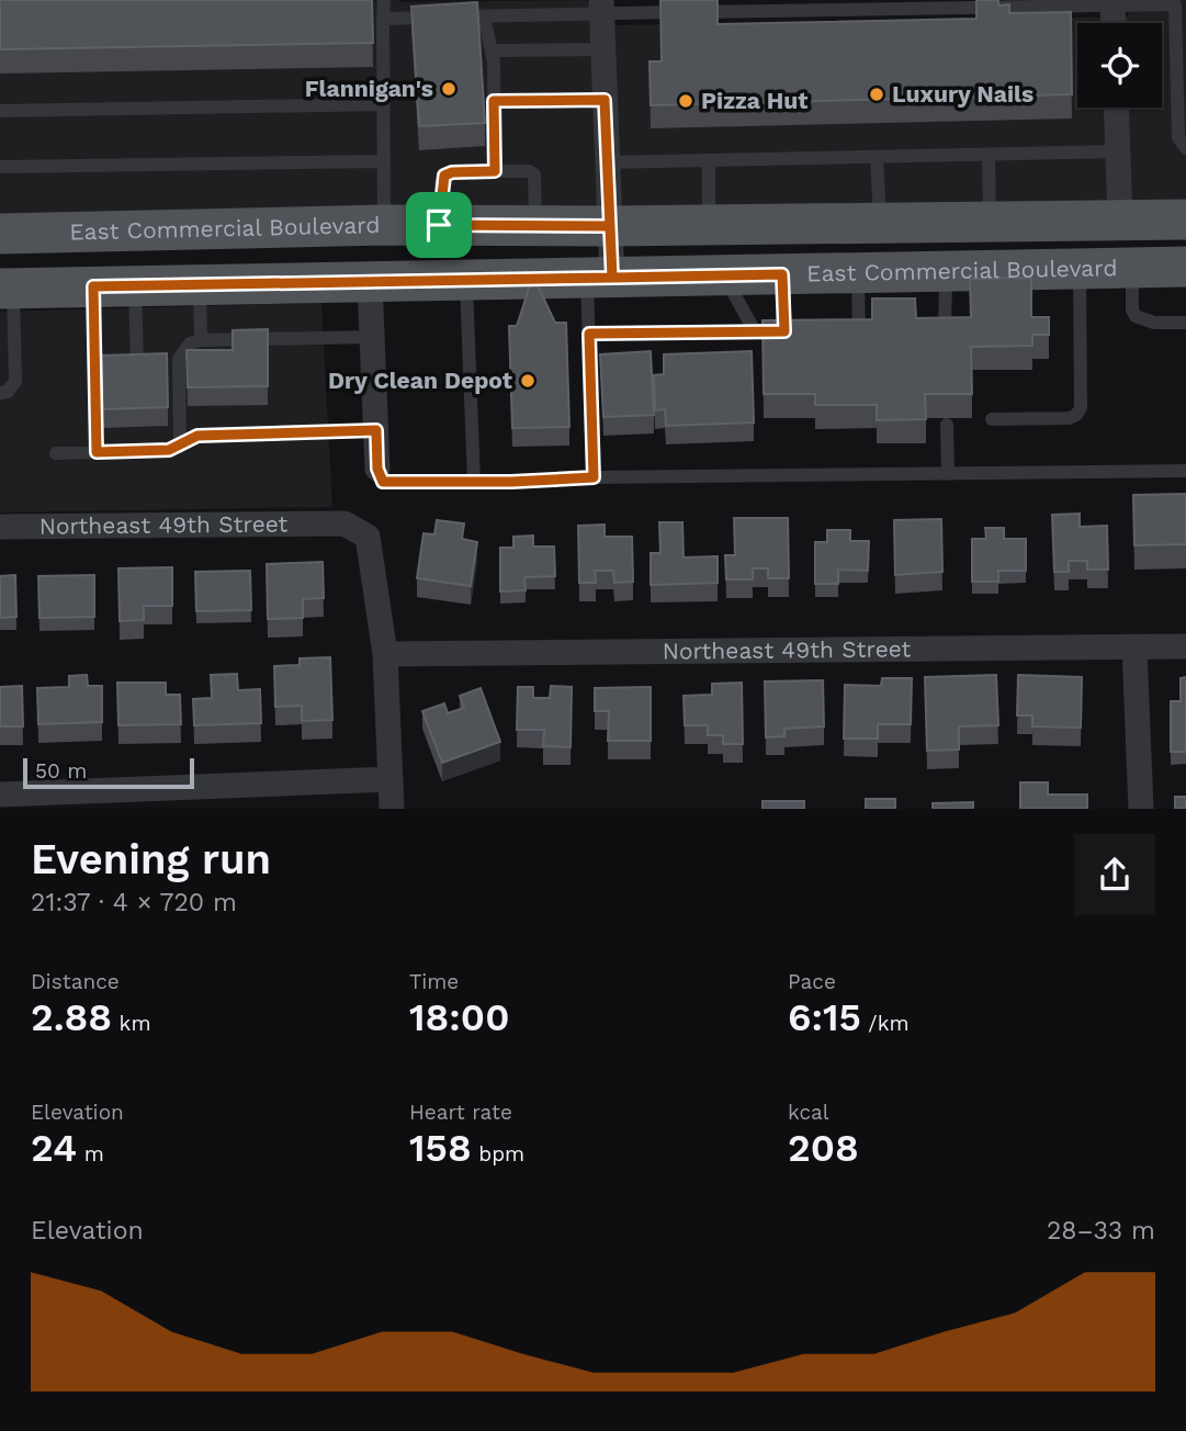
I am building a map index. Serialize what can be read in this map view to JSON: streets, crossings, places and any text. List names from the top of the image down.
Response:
{
  "streets": {
    "main road": ["East Commercial Boulevard"],
    "street": ["Northeast 49th Street"]
  },
  "places": [
    "Flannigan's",
    "Luxury Nails",
    "Pizza Hut",
    "Dry Clean Depot"
  ],
  "scale_bar": "50 m",
  "page": {
    "scale": "50 m",
    "heading": ["Evening run", "21:37 · 4 × 720 m"],
    "stats": [
      ["Distance", "2.88 km"],
      ["Time", "18:00"],
      ["Pace", "6:15 /km"],
      ["Elevation", "24 m"],
      ["Heart rate", "158 bpm"],
      ["kcal", "208"]
    ],
    "chart": ["Elevation", "28–33 m"]
  }
}
